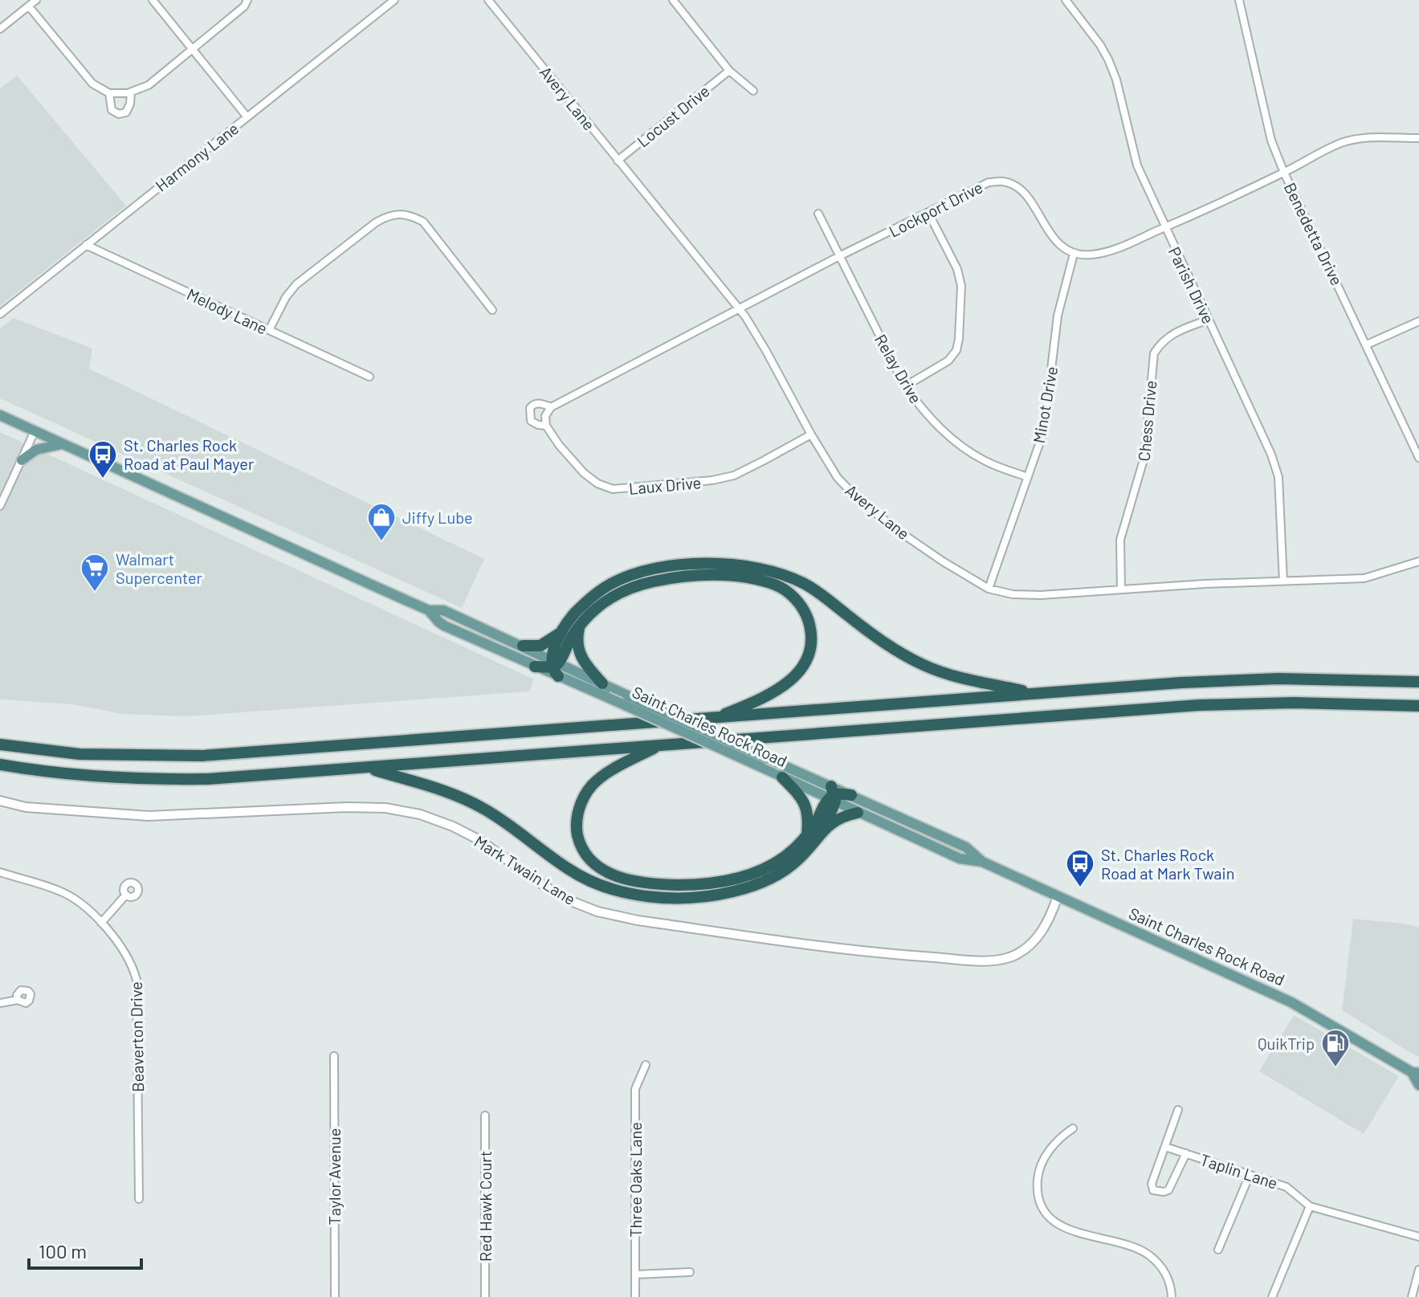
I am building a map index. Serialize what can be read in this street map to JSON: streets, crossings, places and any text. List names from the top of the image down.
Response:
{
  "streets": {
    "main road": ["Saint Charles Rock Road"],
    "street": [
      "Avery Lane",
      "Locust Drive",
      "Harmony Lane",
      "Lockport Drive",
      "Benedetta Drive",
      "Parish Drive",
      "Melody Lane",
      "Relay Drive",
      "Minot Drive",
      "Chess Drive",
      "Laux Drive",
      "Mark Twain Lane",
      "Beaverton Drive",
      "Taplin Lane",
      "Taylor Avenue",
      "Three Oaks Lane",
      "Red Hawk Court"
    ]
  },
  "crossings": [
    ["Avery Lane", "Locust Drive"],
    ["Avery Lane", "Lockport Drive"],
    ["Avery Lane", "Parish Drive"],
    ["Avery Lane", "Minot Drive"],
    ["Avery Lane", "Chess Drive"],
    ["Avery Lane", "Laux Drive"],
    ["Harmony Lane", "Melody Lane"],
    ["Lockport Drive", "Relay Drive"],
    ["Lockport Drive", "Minot Drive"],
    ["Lockport Drive", "Laux Drive"],
    ["Parish Drive", "Chess Drive"],
    ["Relay Drive", "Minot Drive"],
    ["Saint Charles Rock Road", "Mark Twain Lane"]
  ],
  "places": {
    "bus stop": ["St. Charles Rock Road at Paul Mayer", "St. Charles Rock Road at Mark Twain"],
    "shop": ["Jiffy Lube"],
    "supermarket": ["Walmart Supercenter"],
    "fuel station": ["QuikTrip"]
  },
  "scale_bar": "100 m"
}
